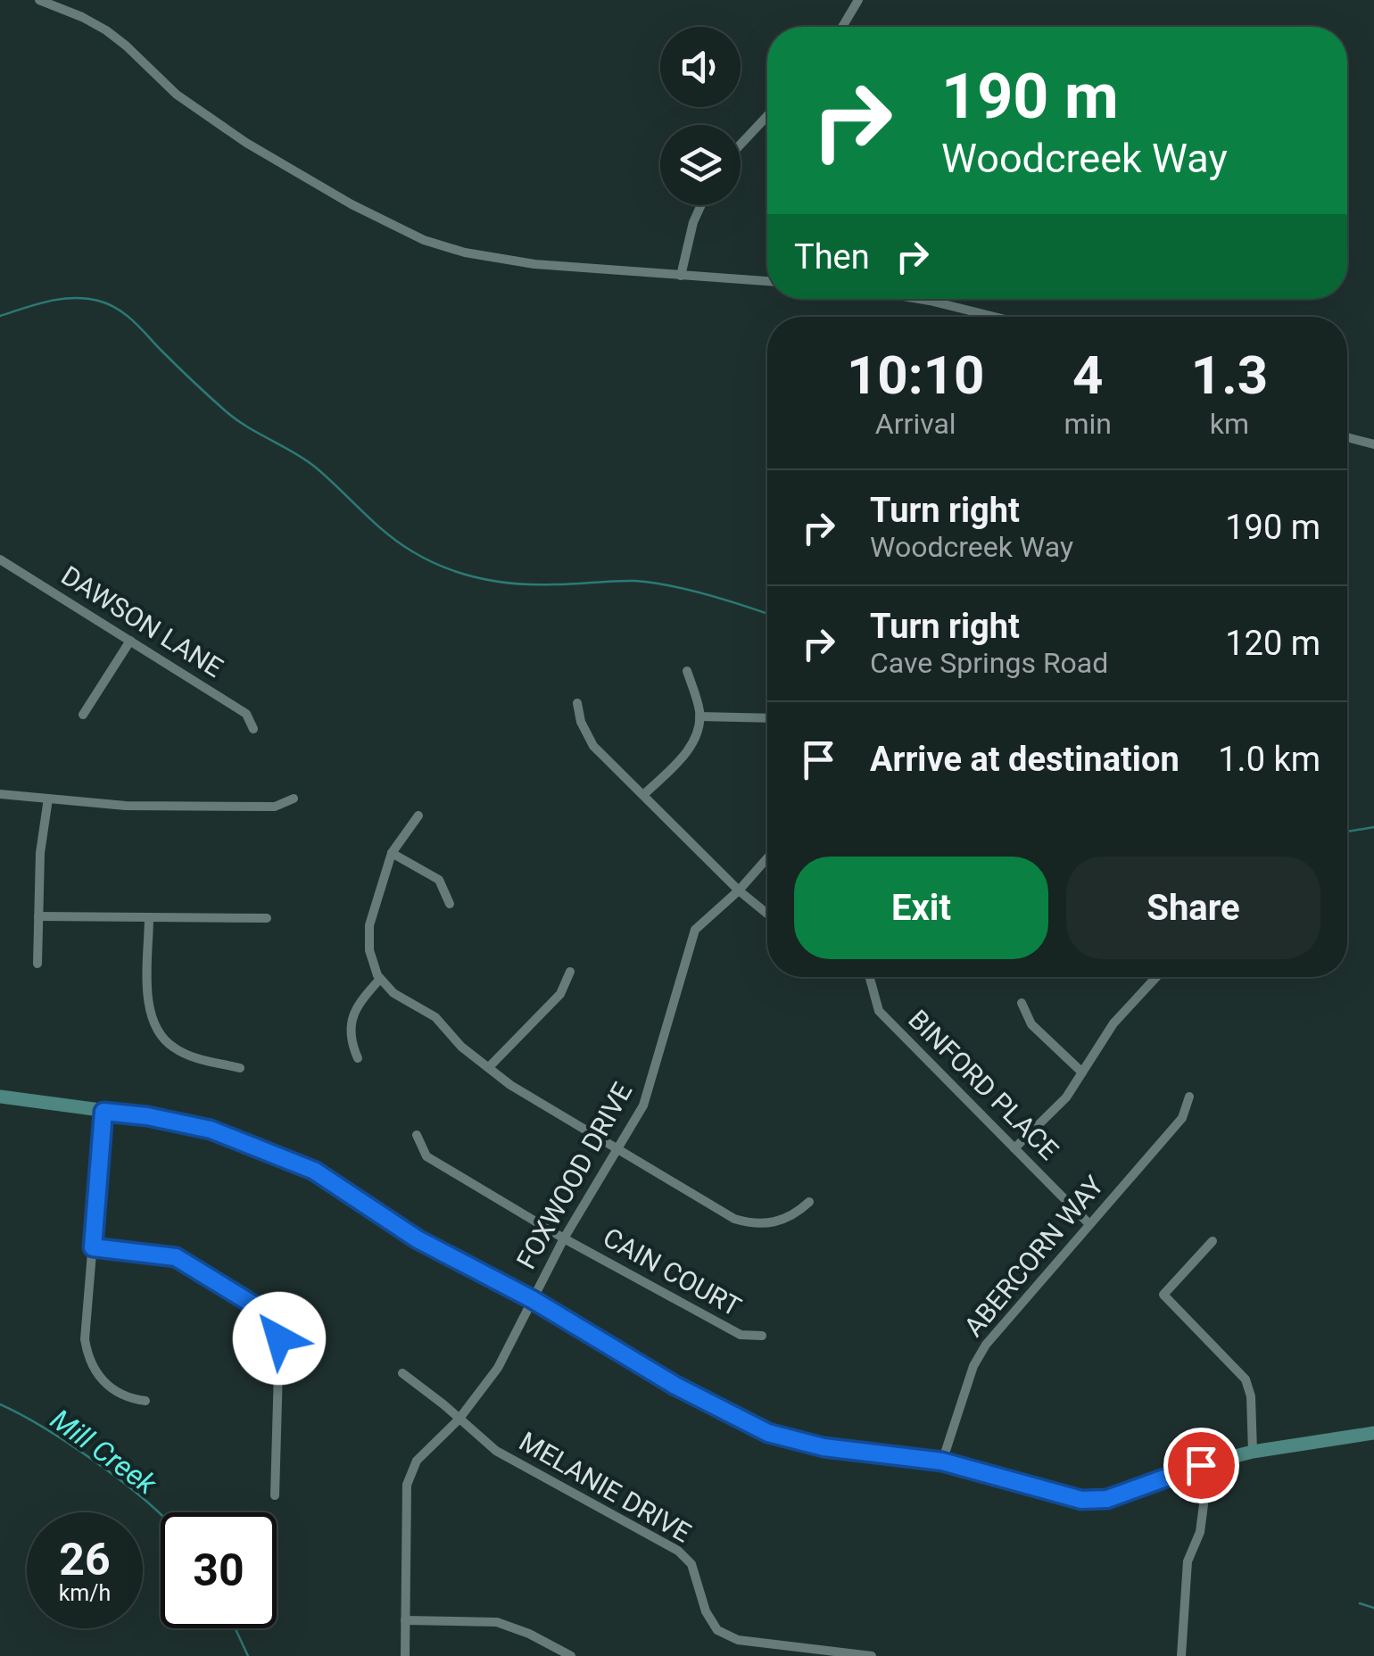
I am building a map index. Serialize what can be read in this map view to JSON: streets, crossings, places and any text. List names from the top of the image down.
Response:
{
  "streets": {
    "street": [
      "DAWSON LANE",
      "BINFORD PLACE",
      "FOXWOOD DRIVE",
      "ABERCORN WAY",
      "CAIN COURT",
      "MELANIE DRIVE"
    ]
  },
  "crossings": [
    ["BINFORD PLACE", "ABERCORN WAY"],
    ["FOXWOOD DRIVE", "CAIN COURT"],
    ["FOXWOOD DRIVE", "MELANIE DRIVE"]
  ],
  "water": ["Mill Creek"],
  "page": {
    "turn": ["190 m", "Woodcreek Way"],
    "then": "Then",
    "eta": [
      "10:10",
      "Arrival",
      "4",
      "min",
      "1.3",
      "km"
    ],
    "list": [
      {
        "name": "Turn right",
        "note": "Woodcreek Way",
        "value": "190 m"
      },
      {
        "name": "Turn right",
        "note": "Cave Springs Road",
        "value": "120 m"
      },
      {
        "name": "Arrive at destination",
        "value": "1.0 km"
      }
    ],
    "buttons": ["Exit", "Share"],
    "speed": "26 km/h",
    "limit": "30"
  }
}
